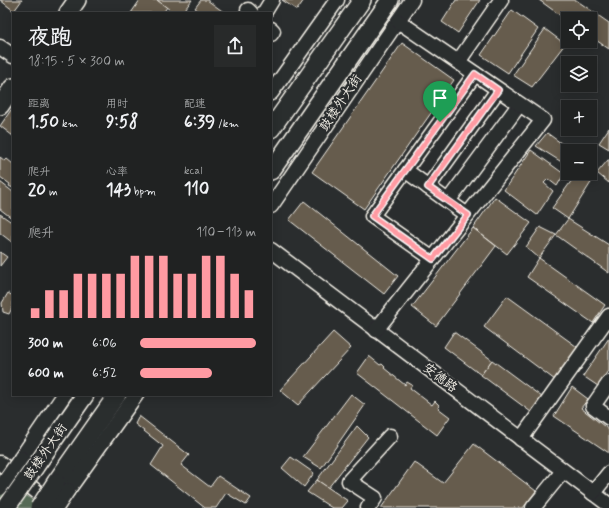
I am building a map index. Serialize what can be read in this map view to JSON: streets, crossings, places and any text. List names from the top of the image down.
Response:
{
  "streets": {
    "main road": ["鼓楼外大街"],
    "street": ["安德路"]
  },
  "page": {
    "map_buttons": ["+", "−"],
    "heading": ["夜跑", "18:15 · 5 × 300 m"],
    "stats": [
      ["距离", "1.50 km"],
      ["用时", "9:58"],
      ["配速", "6:39 /km"],
      ["爬升", "20 m"],
      ["心率", "143 bpm"],
      ["kcal", "110"]
    ],
    "chart": ["爬升", "110–113 m"],
    "list": [
      {
        "name": "300 m",
        "note": "6:06"
      },
      {
        "name": "600 m",
        "note": "6:52"
      }
    ]
  }
}
